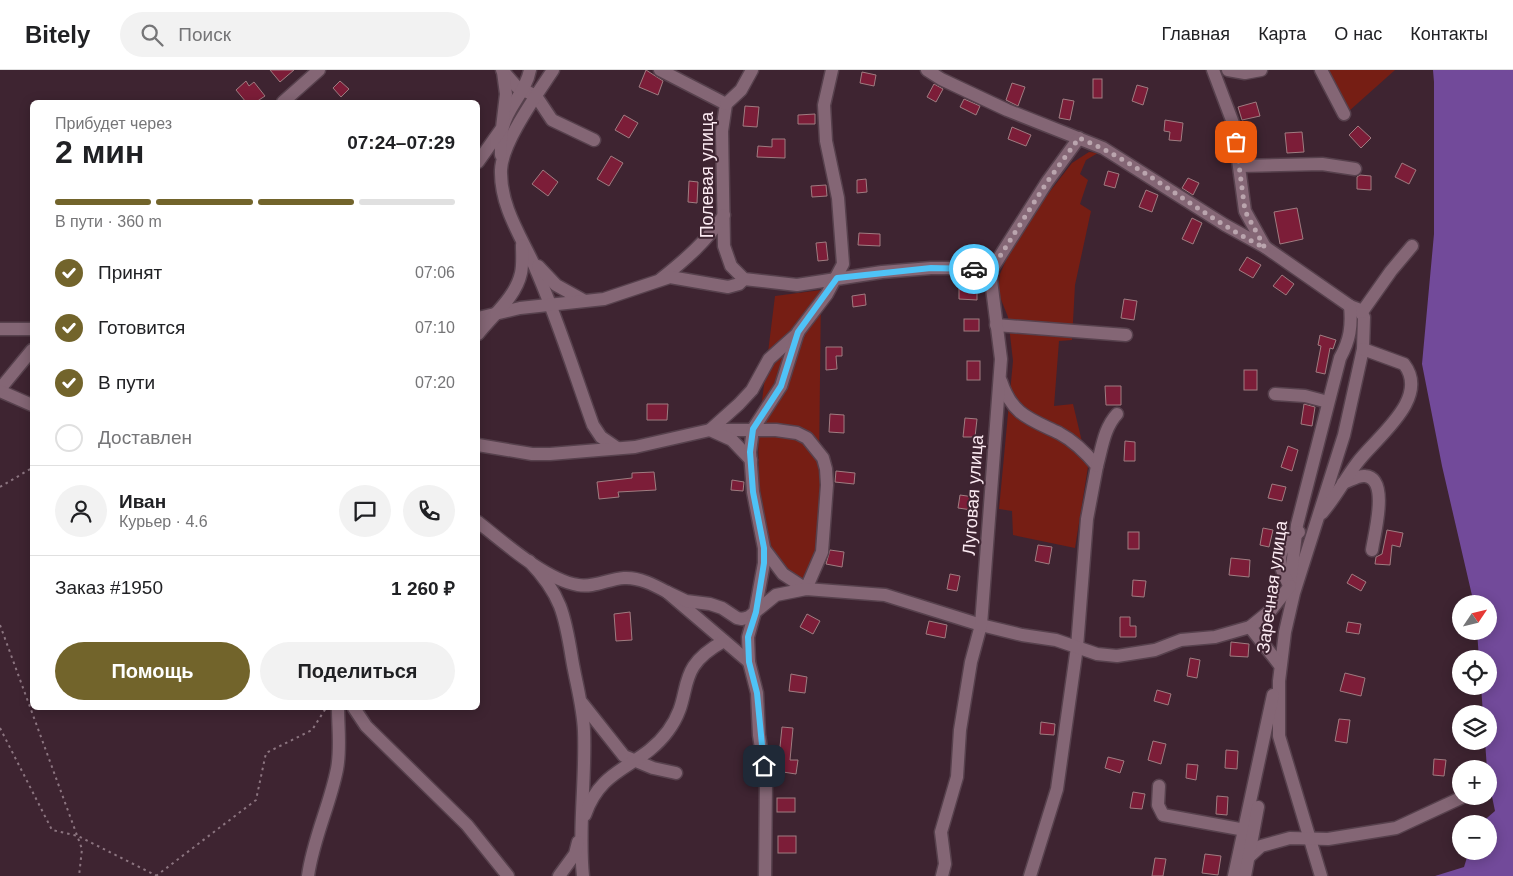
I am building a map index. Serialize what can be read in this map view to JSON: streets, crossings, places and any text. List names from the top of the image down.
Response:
{
  "streets": {
    "street": ["Полевая улица", "Луговая улица", "Заречная улица"]
  },
  "north": "top right",
  "page": {
    "header": "Bitely",
    "search": "Поиск",
    "nav": [
      "Главная",
      "Карта",
      "О нас",
      "Контакты"
    ],
    "heading": ["2 мин", "Прибудет через", "07:24–07:29"],
    "panel": [
      "Иван",
      "Курьер · 4.6",
      "Заказ #1950",
      "1 260 ₽"
    ],
    "bar": "В пути · 360 m",
    "list": [
      ["Принят", "07:06"],
      ["Готовится", "07:10"],
      ["В пути", "07:20"],
      "Доставлен"
    ],
    "map_buttons": ["+", "−"],
    "buttons": ["Помощь", "Поделиться"]
  }
}
